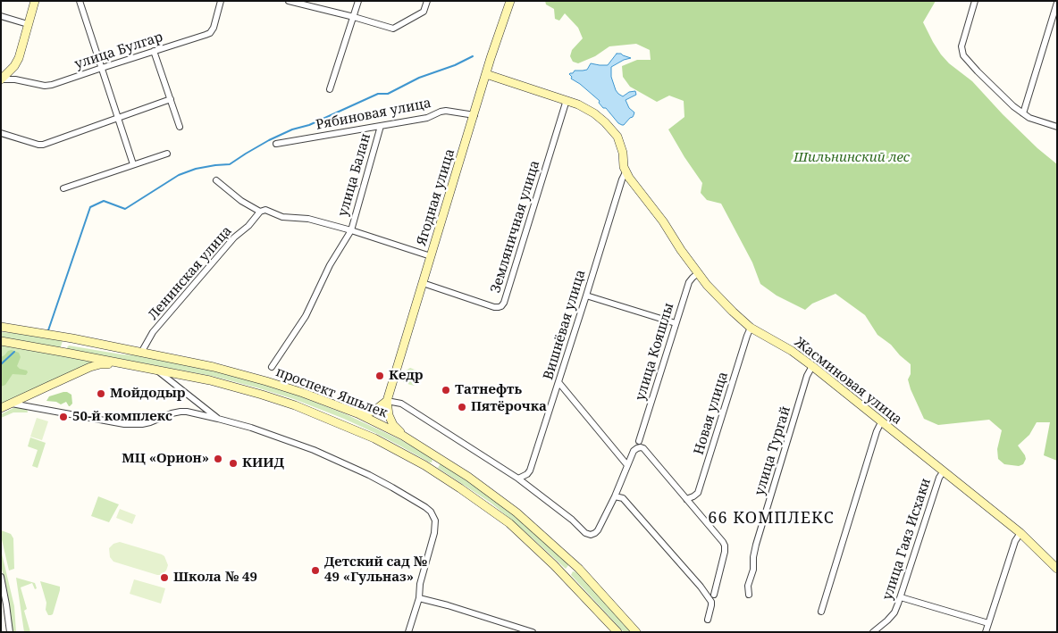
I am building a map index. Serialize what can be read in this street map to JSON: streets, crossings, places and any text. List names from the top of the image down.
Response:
{
  "streets": {
    "main road": ["Ягодная улица", "Жасминовая улица", "проспект Яшьлек"],
    "street": [
      "улица Булгар",
      "Рябиновая улица",
      "улица Балан",
      "Земляничная улица",
      "Ленинская улица",
      "Вишнёвая улица",
      "улица Кояшлы",
      "Новая улица",
      "улица Тургай",
      "улица Гаяз Исхаки"
    ]
  },
  "crossings": [
    ["Рябиновая улица", "улица Балан"],
    ["Рябиновая улица", "Ягодная улица"],
    ["Ягодная улица", "Земляничная улица"],
    ["Ягодная улица", "Жасминовая улица"],
    ["Земляничная улица", "Жасминовая улица"],
    ["Ленинская улица", "проспект Яшьлек"],
    ["Вишнёвая улица", "Жасминовая улица"],
    ["улица Кояшлы", "Жасминовая улица"],
    ["Жасминовая улица", "Новая улица"],
    ["Жасминовая улица", "улица Тургай"],
    ["Жасминовая улица", "улица Гаяз Исхаки"]
  ],
  "districts": ["66 КОМПЛЕКС"],
  "parks": ["Шильнинский лес"],
  "places": [
    "Кедр",
    "Татнефть",
    "Мойдодыр",
    "Пятёрочка",
    "50-й комплекс",
    "МЦ «Орион»",
    "КИИД",
    "Детский сад № 49 «Гульназ»",
    "Школа № 49"
  ]
}
